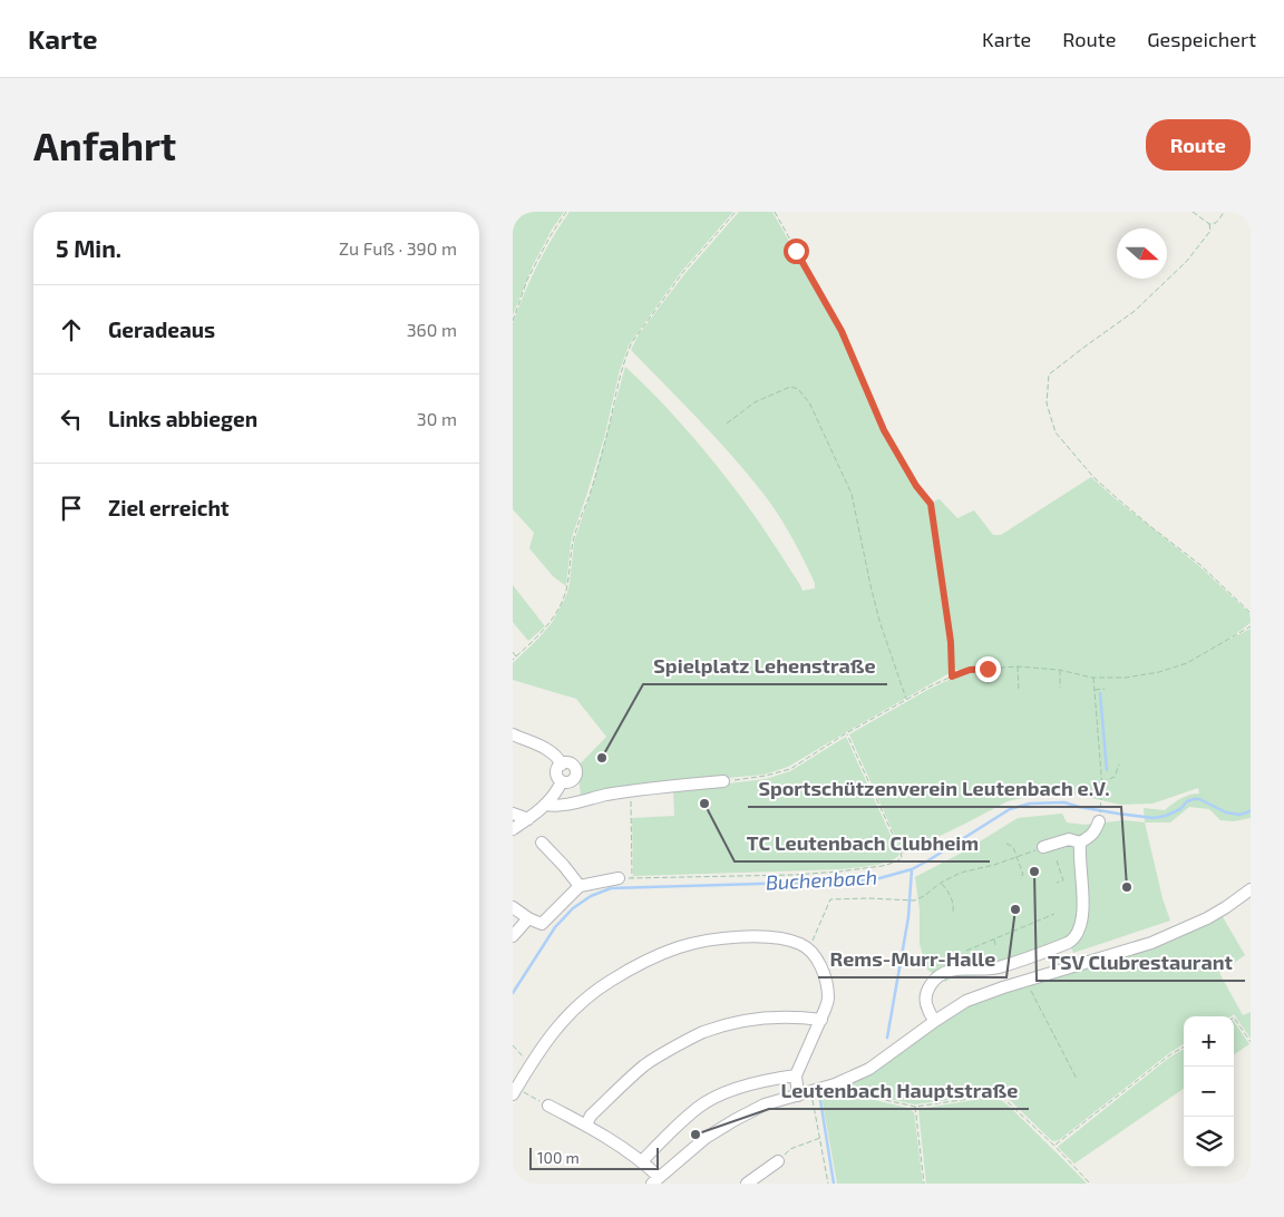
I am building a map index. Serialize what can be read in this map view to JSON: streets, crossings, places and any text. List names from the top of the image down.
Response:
{
  "water": ["Buchenbach"],
  "places": [
    "Spielplatz Lehenstraße",
    "TC Leutenbach Clubheim",
    "TSV Clubrestaurant",
    "Sportschützenverein Leutenbach e.V.",
    "Rems-Murr-Halle",
    "Leutenbach Hauptstraße"
  ],
  "scale_bar": "100 m",
  "north": "right",
  "page": {
    "header": "Karte",
    "nav": ["Karte", "Route", "Gespeichert"],
    "buttons": "Route",
    "title": "Anfahrt",
    "heading": ["5 Min.", "Zu Fuß · 390 m"],
    "list": [
      ["Geradeaus", "360 m"],
      ["Links abbiegen", "30 m"],
      "Ziel erreicht"
    ],
    "map_buttons": ["+", "−"],
    "scale": "100 m"
  }
}
